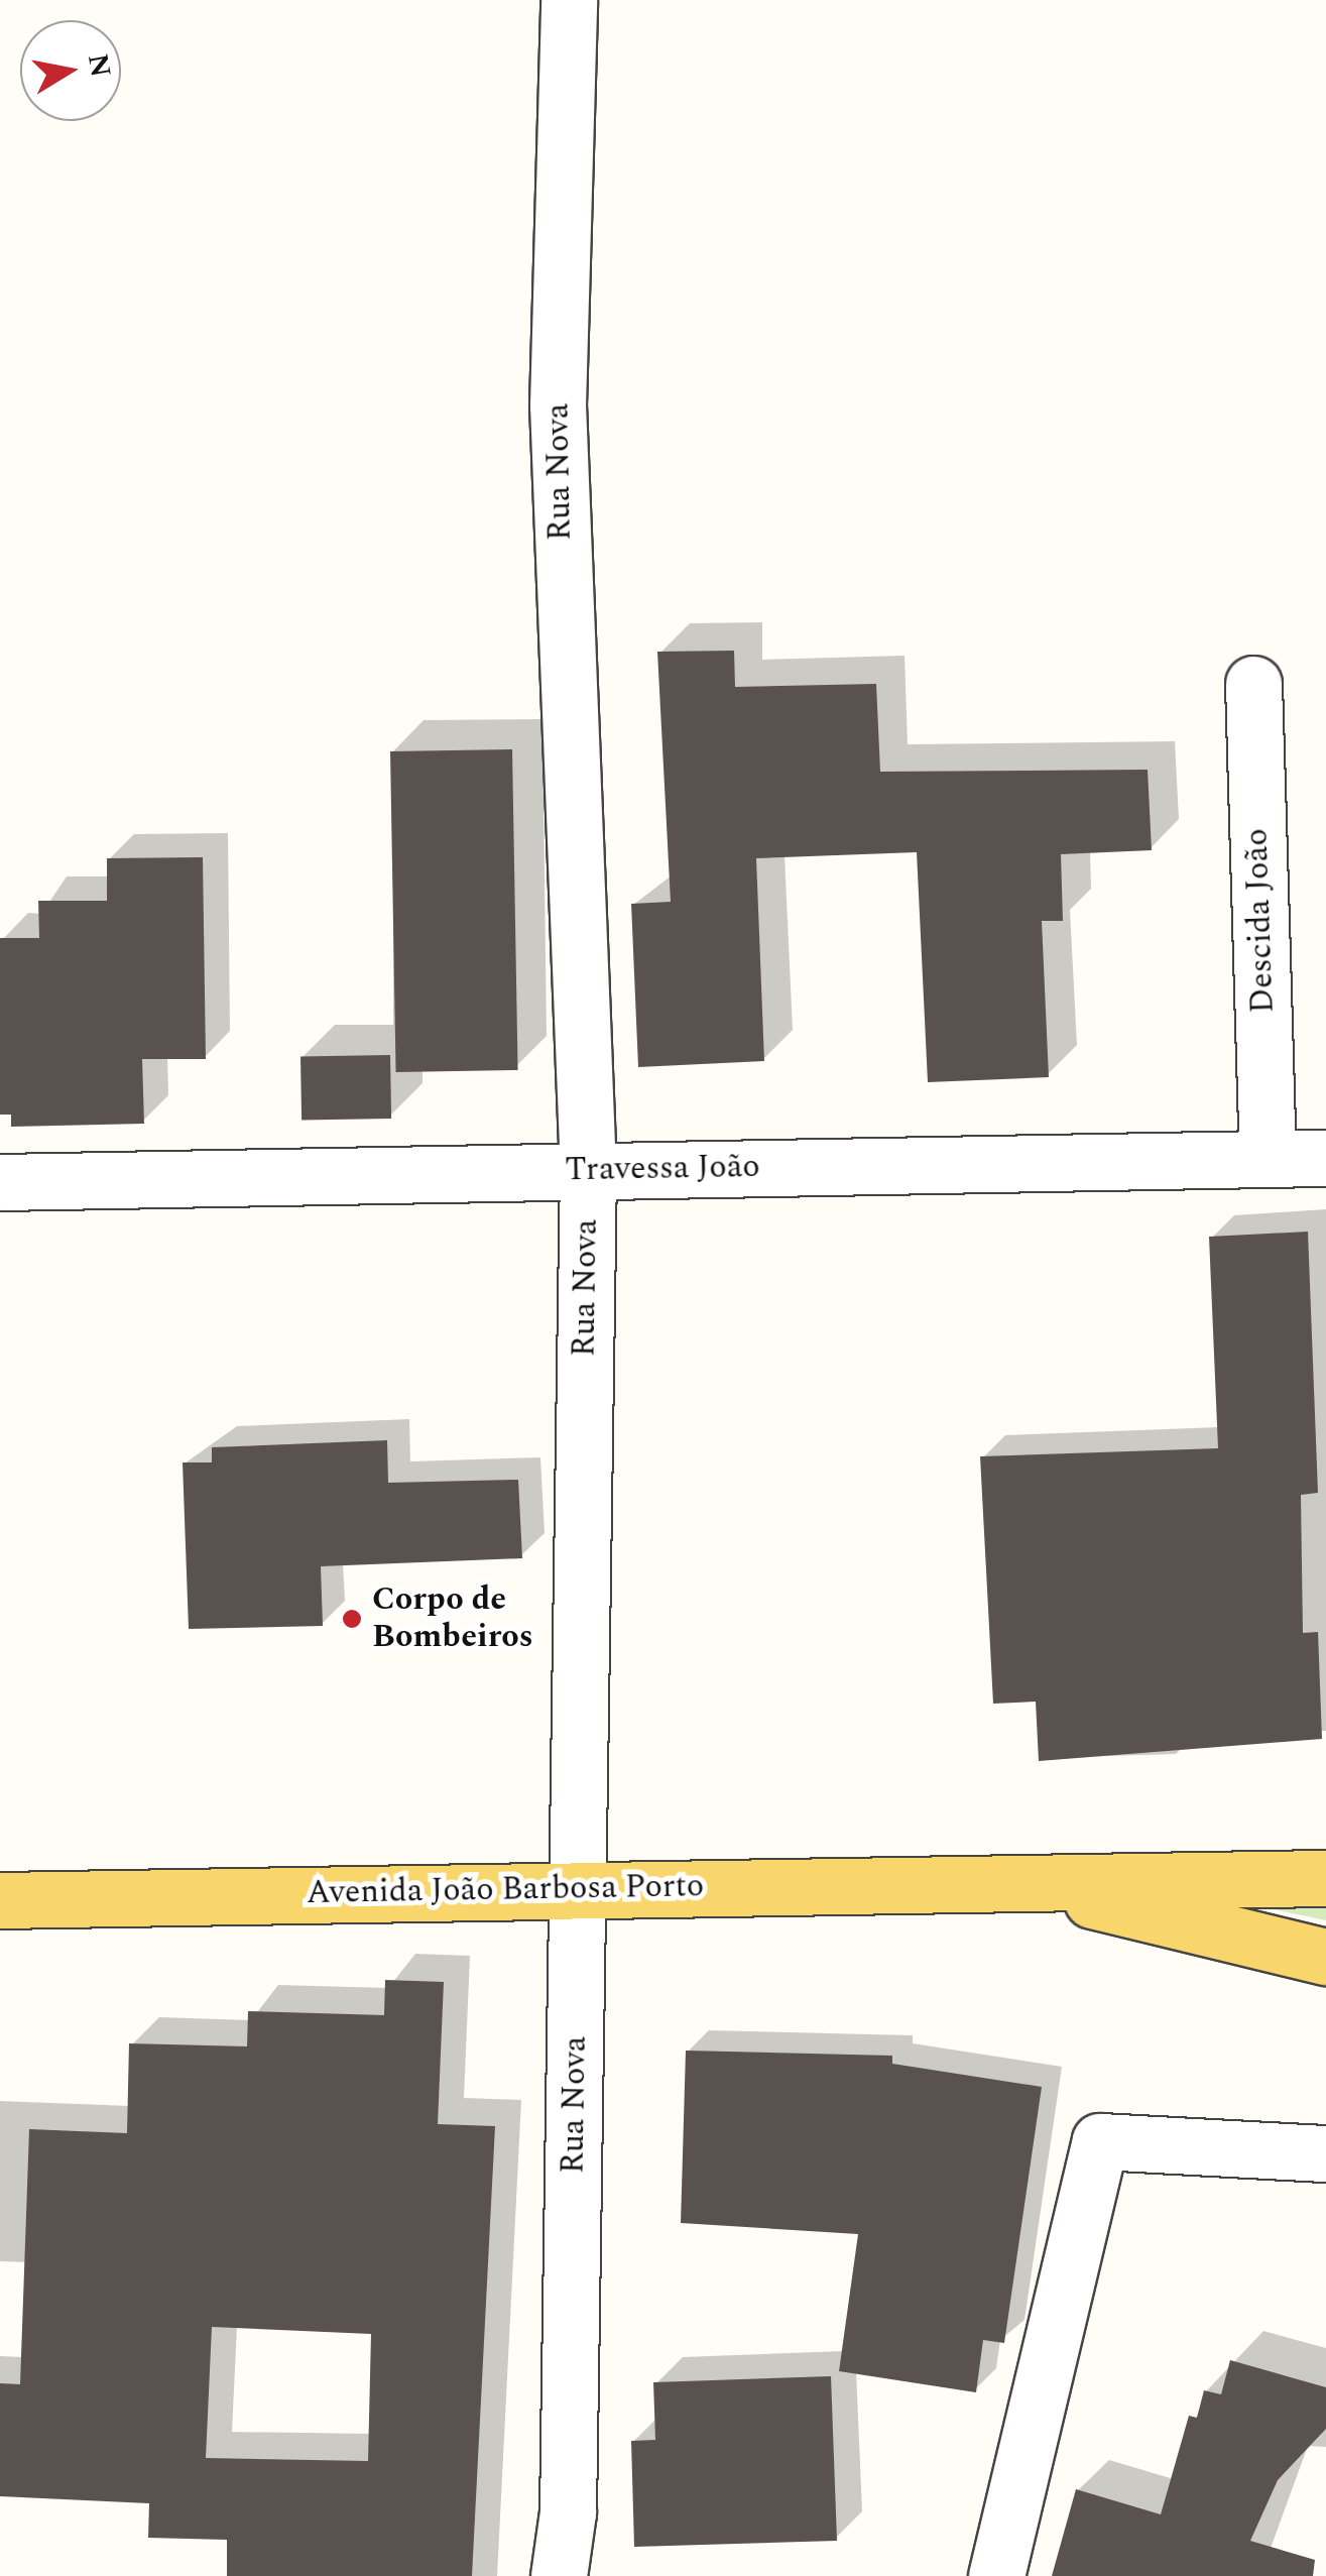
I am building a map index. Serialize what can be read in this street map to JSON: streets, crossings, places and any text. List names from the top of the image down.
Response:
{
  "streets": {
    "main road": ["Avenida João Barbosa Porto"],
    "street": ["Rua Nova", "Descida João", "Travessa João"]
  },
  "crossings": [
    ["Rua Nova", "Travessa João"],
    ["Rua Nova", "Avenida João Barbosa Porto"],
    ["Descida João", "Travessa João"]
  ],
  "places": ["Corpo de Bombeiros"],
  "north": "right"
}
